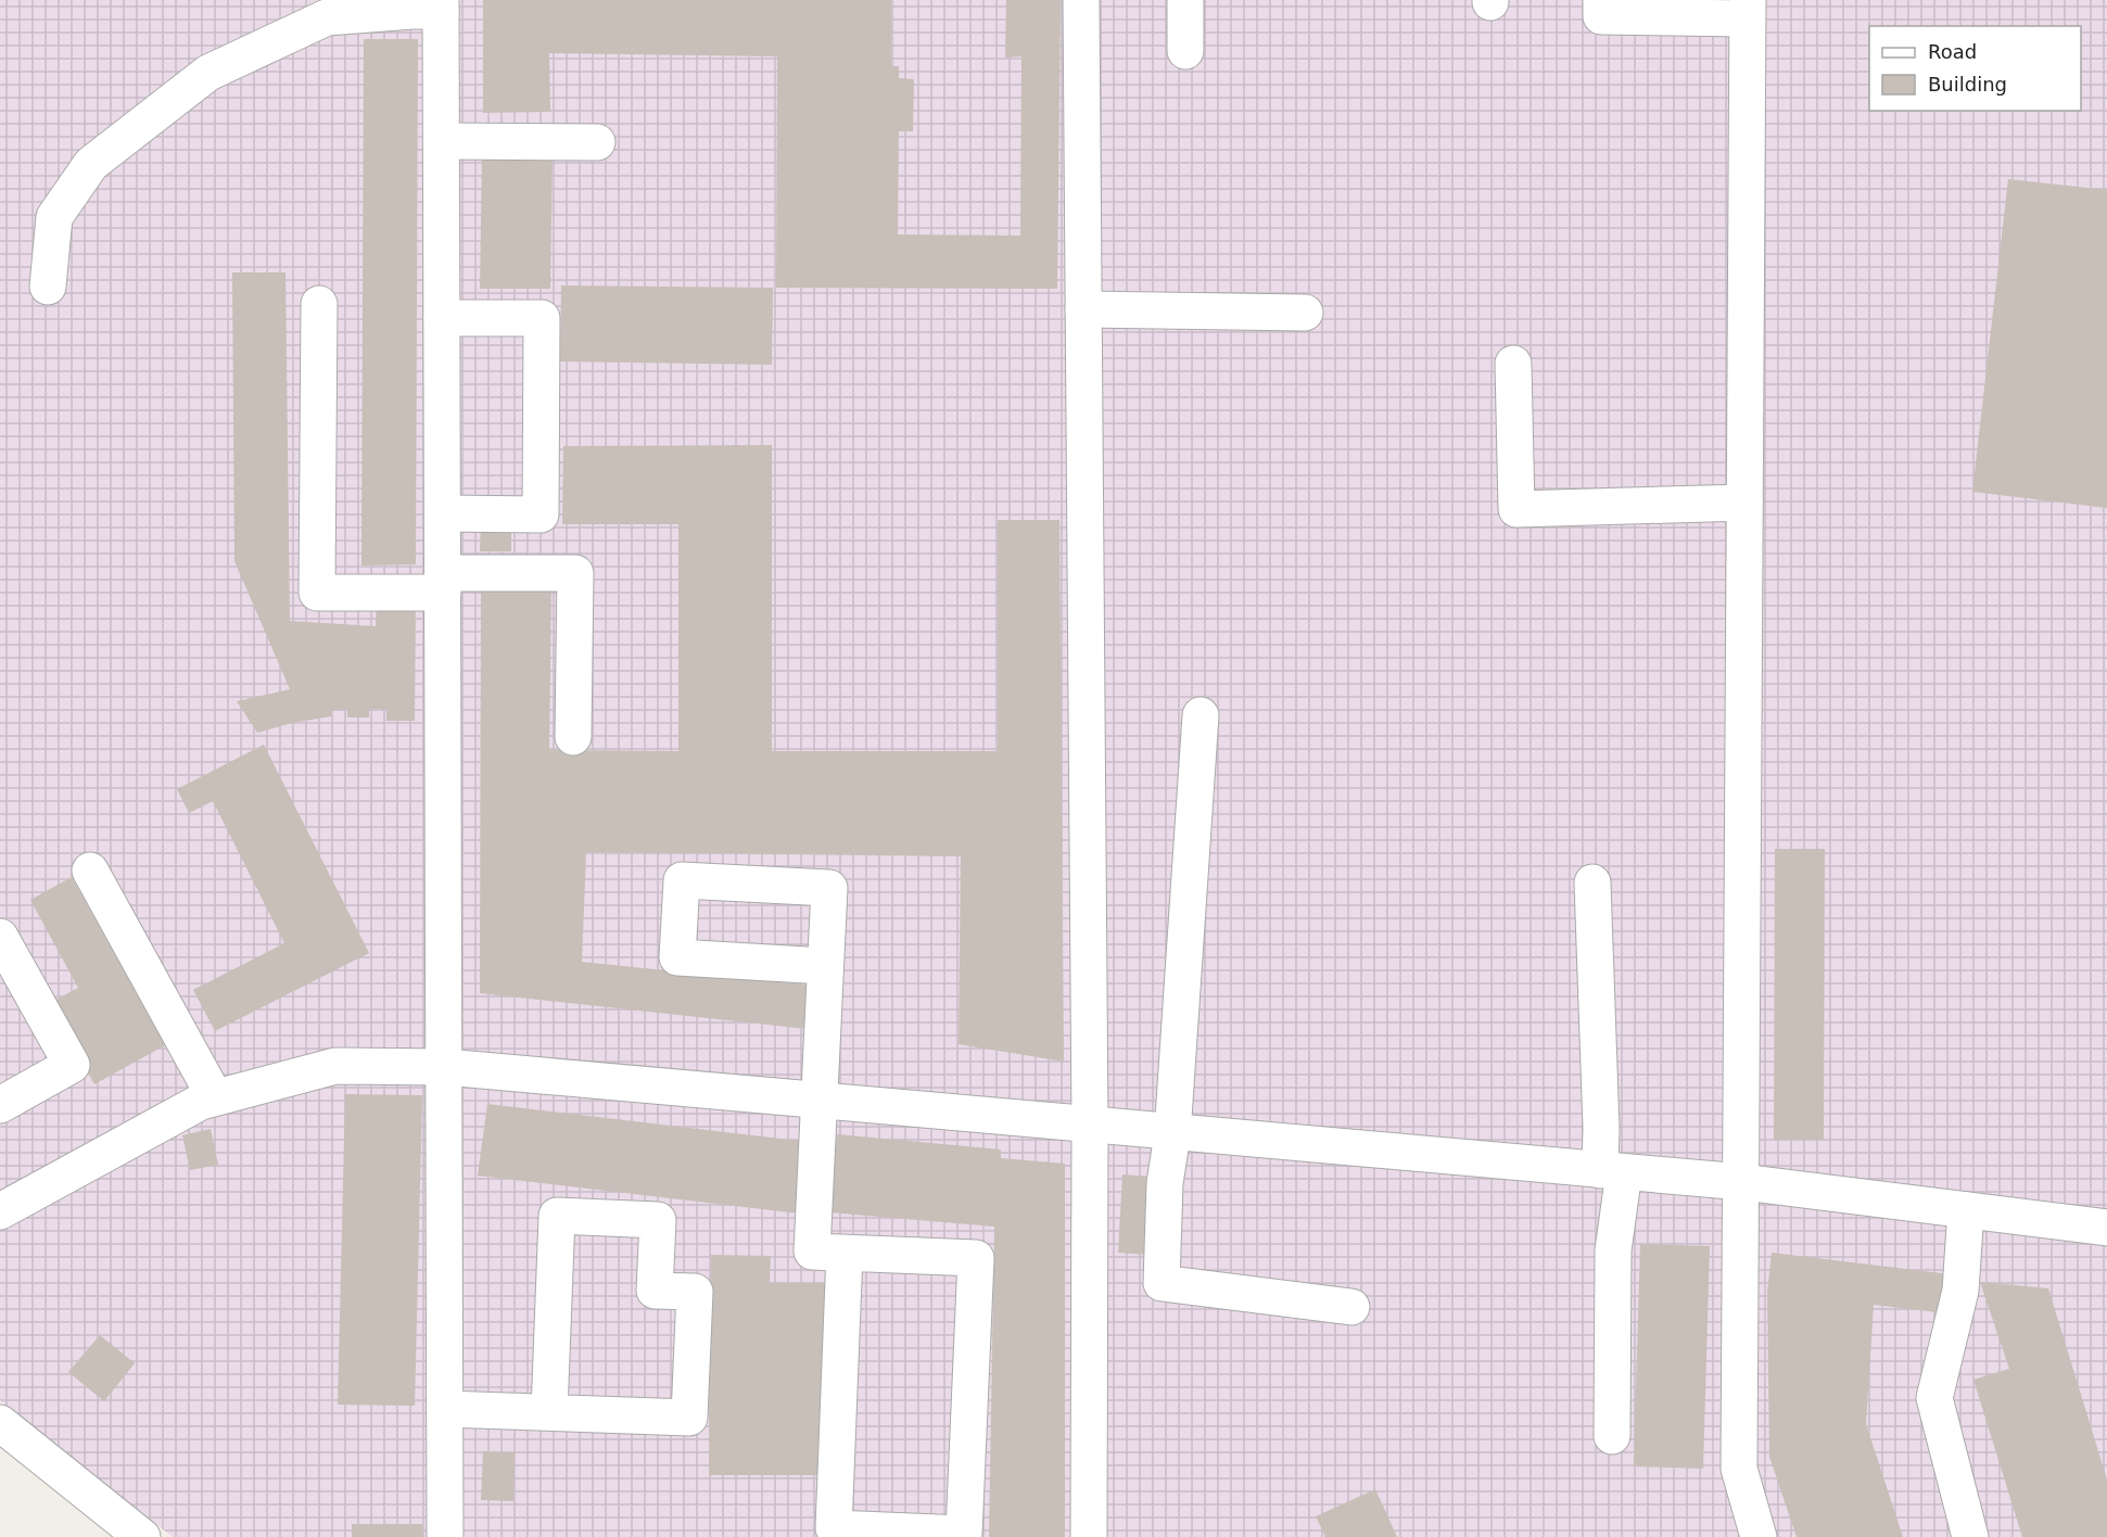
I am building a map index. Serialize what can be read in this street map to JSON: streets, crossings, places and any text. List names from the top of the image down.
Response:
{
  "legend": ["Road", "Building"]
}
